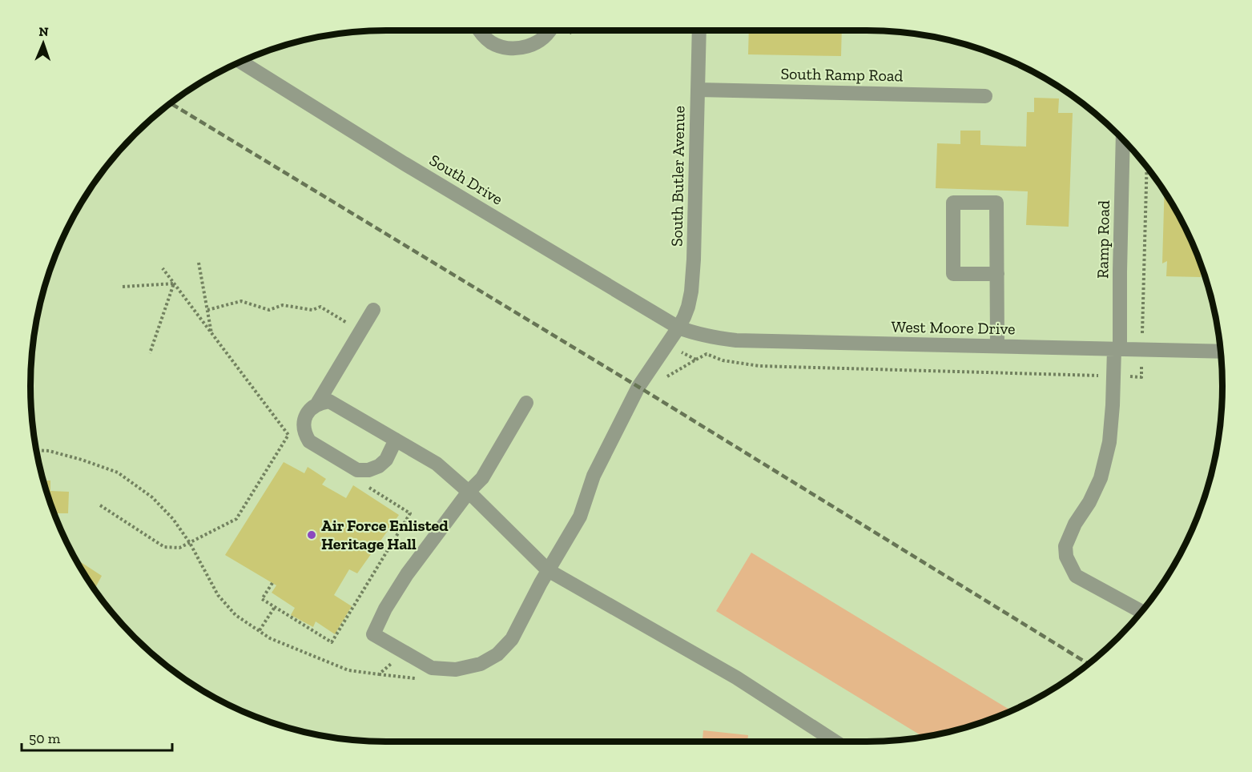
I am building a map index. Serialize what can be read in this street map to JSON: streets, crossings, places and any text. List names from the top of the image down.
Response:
{
  "streets": {
    "street": [
      "South Ramp Road",
      "South Butler Avenue",
      "South Drive",
      "Ramp Road",
      "West Moore Drive"
    ]
  },
  "crossings": [
    ["South Ramp Road", "South Butler Avenue"],
    ["South Butler Avenue", "South Drive"],
    ["South Butler Avenue", "West Moore Drive"],
    ["South Drive", "West Moore Drive"],
    ["Ramp Road", "West Moore Drive"]
  ],
  "places": ["Air Force Enlisted Heritage Hall"],
  "scale_bar": "50 m",
  "north": "top"
}
